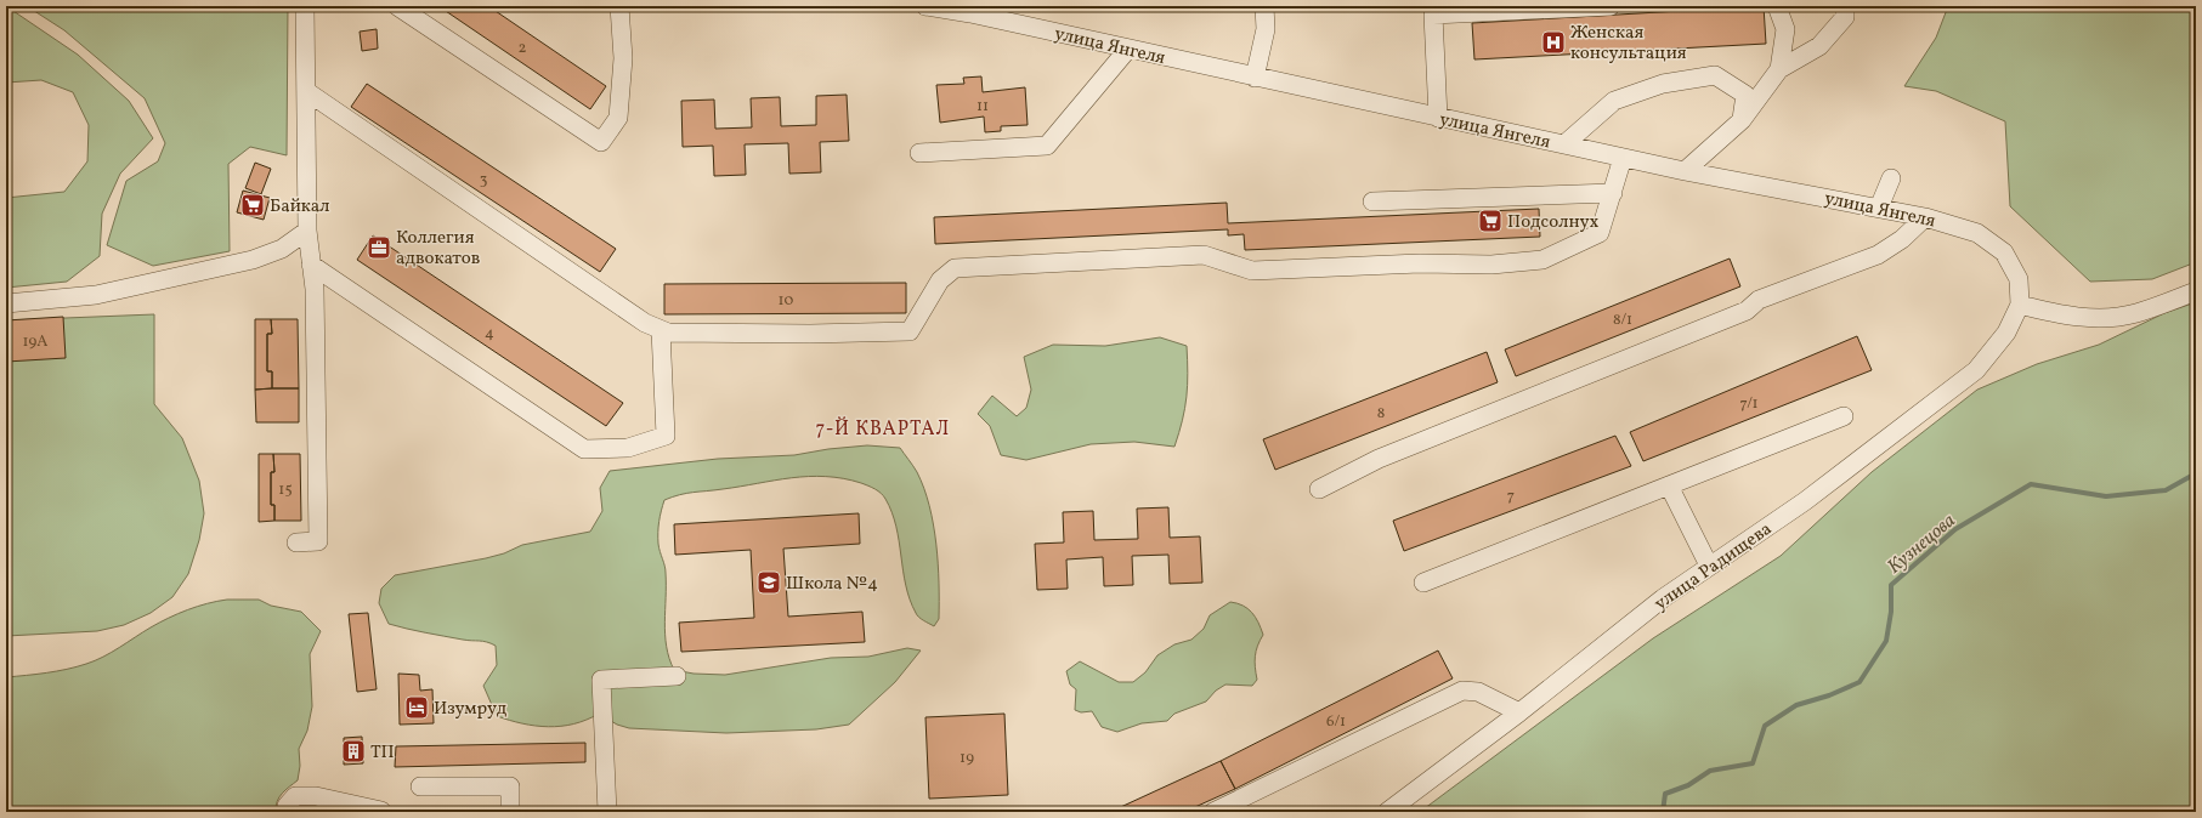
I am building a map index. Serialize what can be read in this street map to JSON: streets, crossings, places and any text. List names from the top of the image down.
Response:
{
  "streets": {
    "street": ["улица Янгеля", "улица Радищева"]
  },
  "crossings": [
    ["улица Янгеля", "улица Радищева"]
  ],
  "districts": ["7-Й КВАРТАЛ"],
  "water": ["Кузнецова"],
  "places": {
    "hospital": ["Женская консультация"],
    "supermarket": ["Байкал", "Подсолнух"],
    "office": ["Коллегия адвокатов"],
    "school or university": ["Школа №4"],
    "hotel": ["Изумруд"],
    "building": ["ТП"]
  },
  "house_numbers": [
    "2",
    "11",
    "3",
    "10",
    "8/1",
    "4",
    "19А",
    "7/1",
    "8",
    "15",
    "7",
    "6/1",
    "19"
  ]
}
